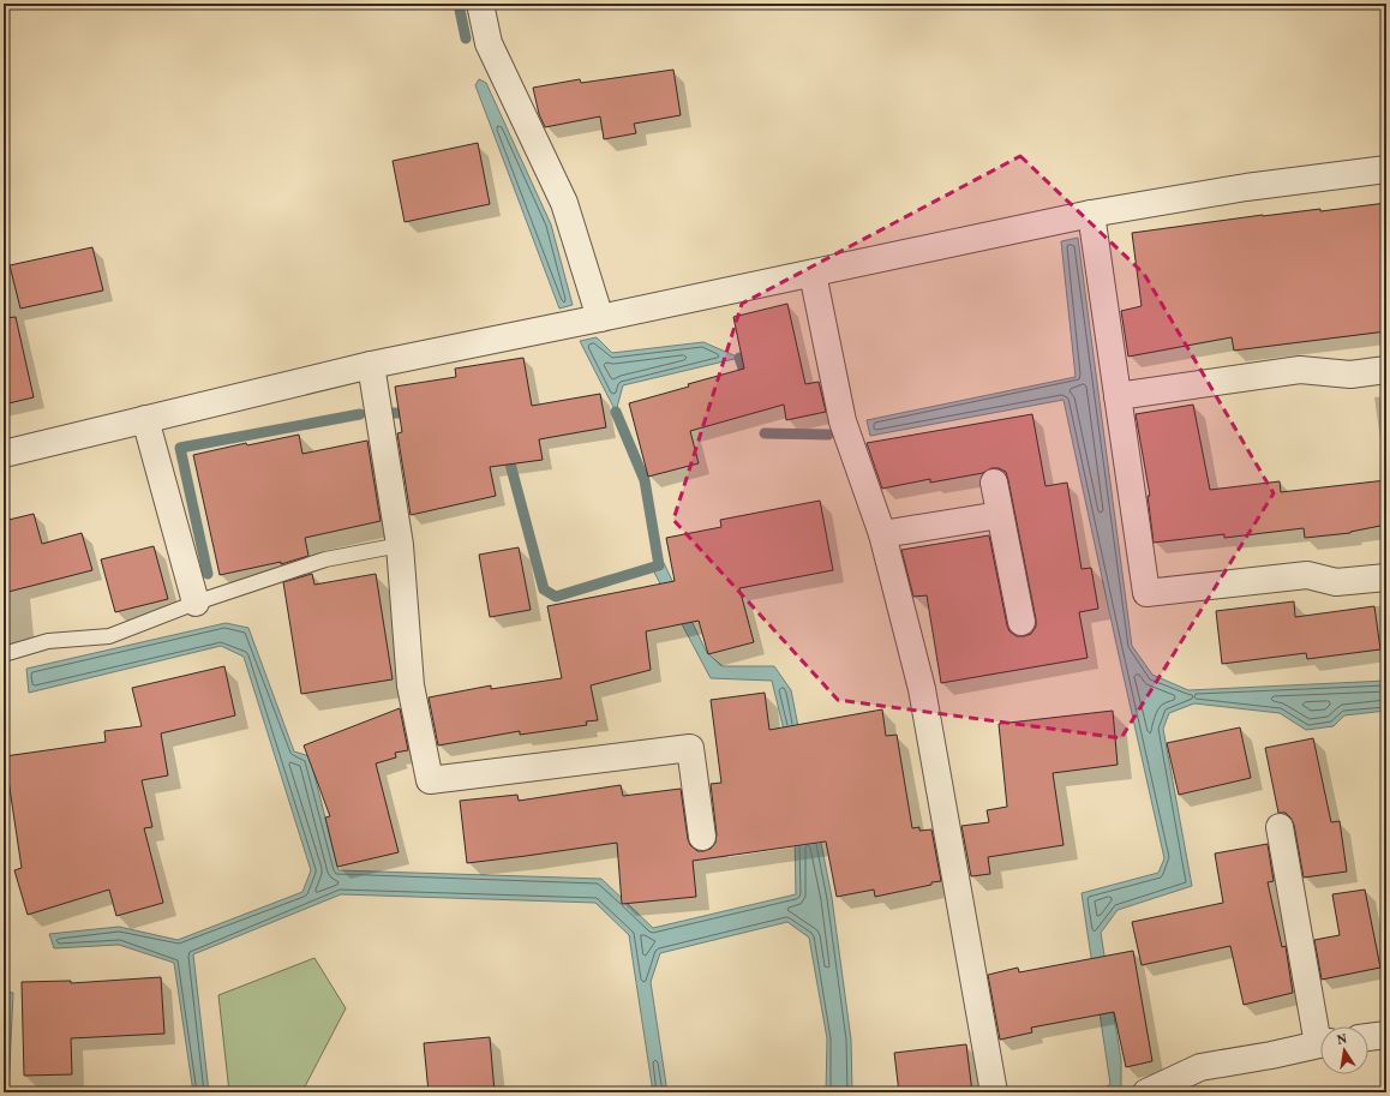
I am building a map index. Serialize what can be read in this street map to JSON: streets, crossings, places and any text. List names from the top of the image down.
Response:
{
  "north": "top"
}
